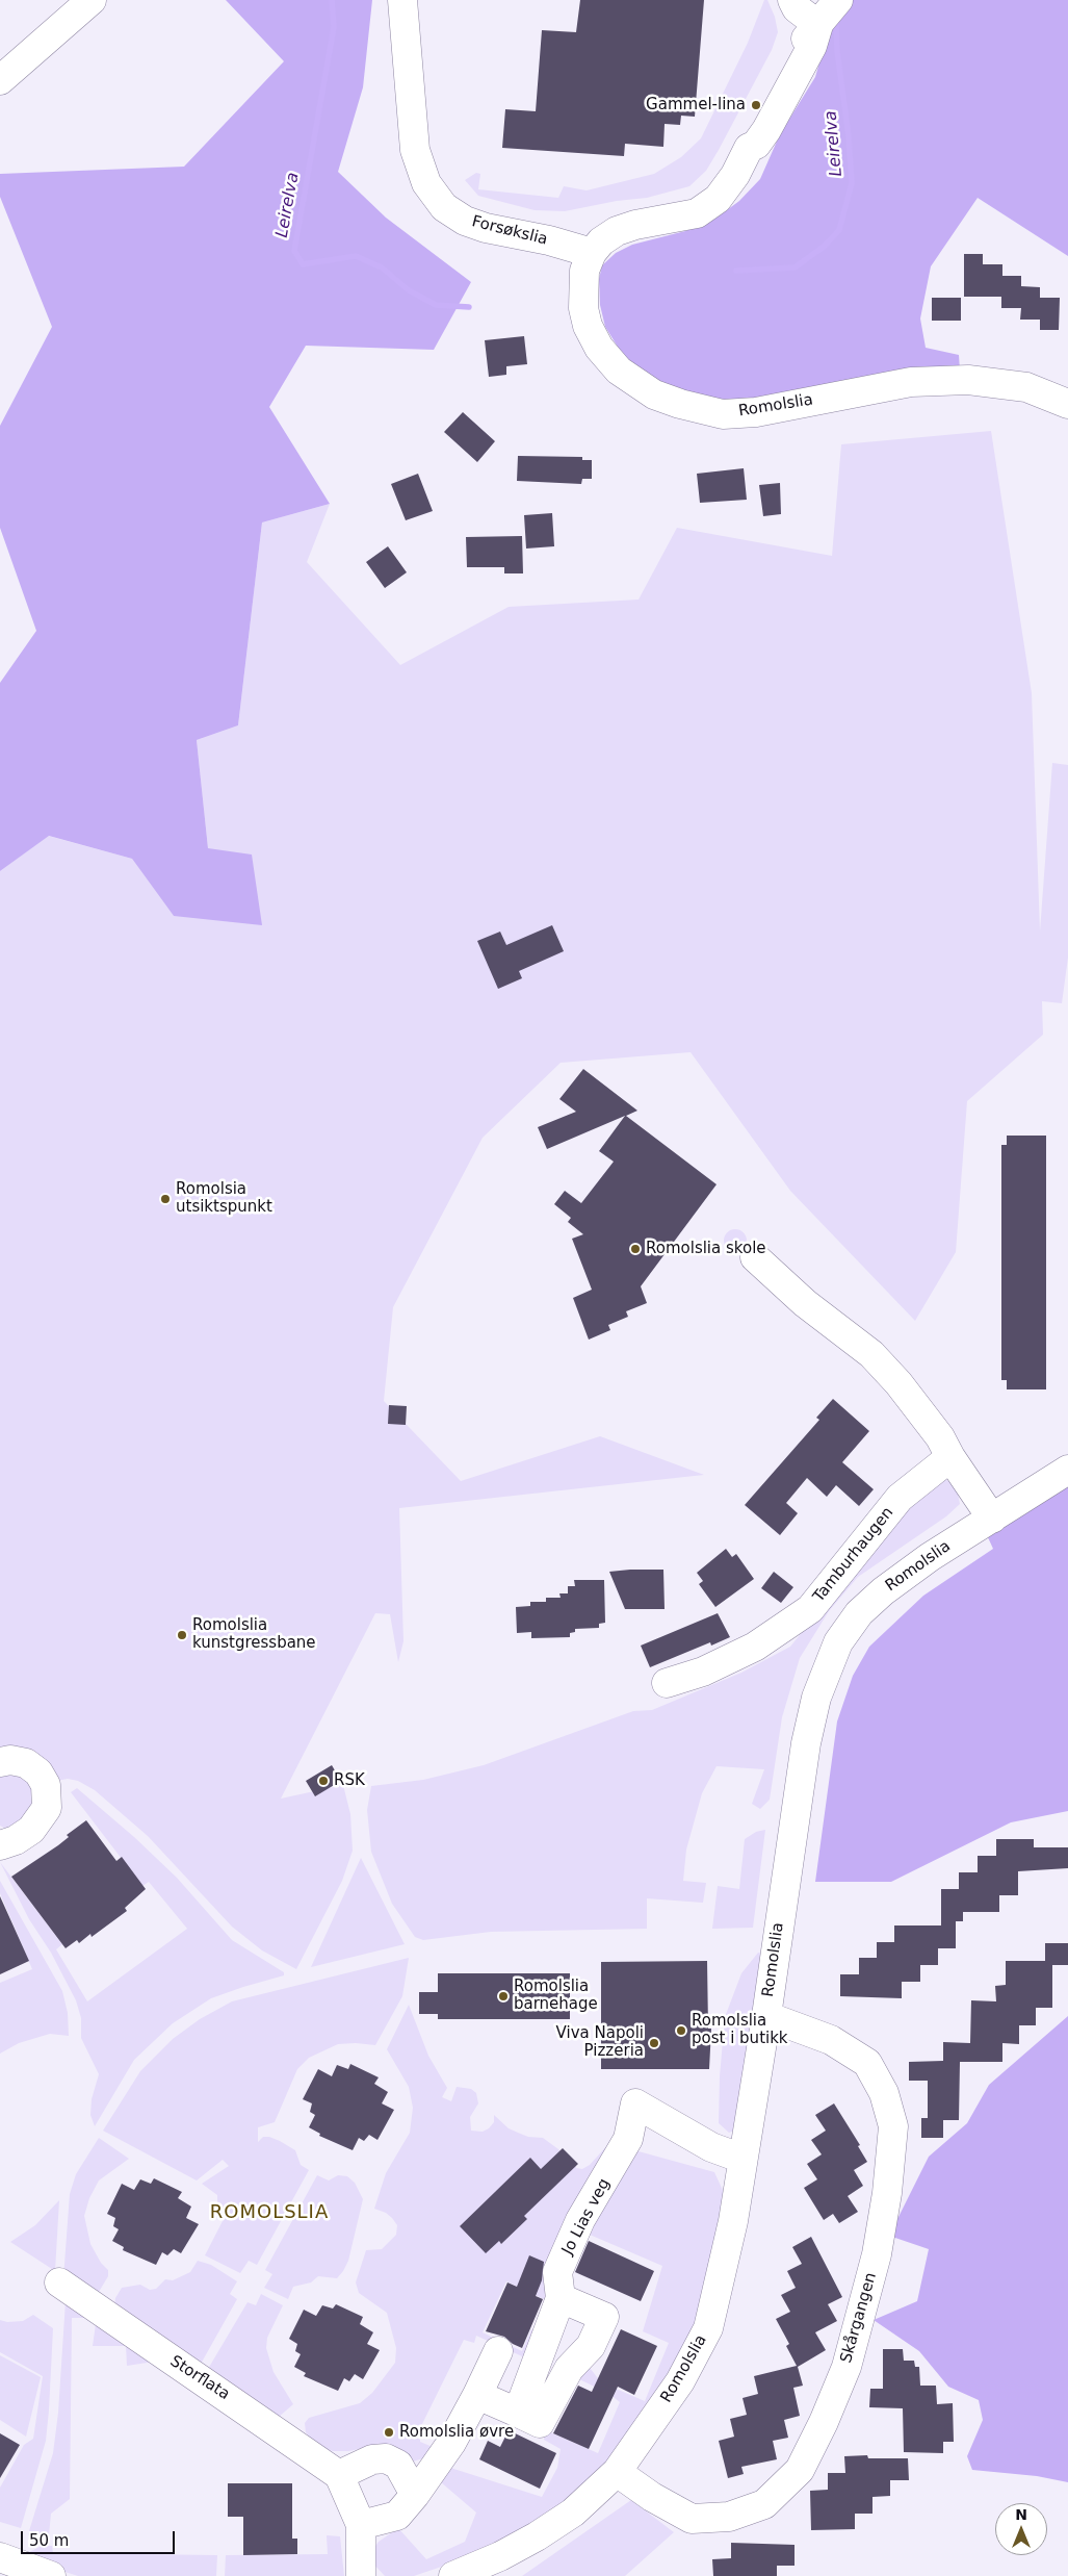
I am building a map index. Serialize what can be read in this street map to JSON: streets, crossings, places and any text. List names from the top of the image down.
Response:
{
  "streets": {
    "street": [
      "Forsøkslia",
      "Romolslia",
      "Tamburhaugen",
      "Jo Lias veg",
      "Skårgangen",
      "Storflata"
    ]
  },
  "crossings": [
    ["Forsøkslia", "Romolslia"],
    ["Romolslia", "Jo Lias veg"],
    ["Romolslia", "Skårgangen"]
  ],
  "districts": ["ROMOLSLIA"],
  "water": ["Leirelva"],
  "places": [
    "Gammel-lina",
    "Romolsia utsiktspunkt",
    "Romolslia skole",
    "Romolslia kunstgressbane",
    "RSK",
    "Romolslia barnehage",
    "Romolslia post i butikk",
    "Viva Napoli Pizzeria",
    "Romolslia øvre"
  ],
  "scale_bar": "50 m",
  "north": "top"
}
